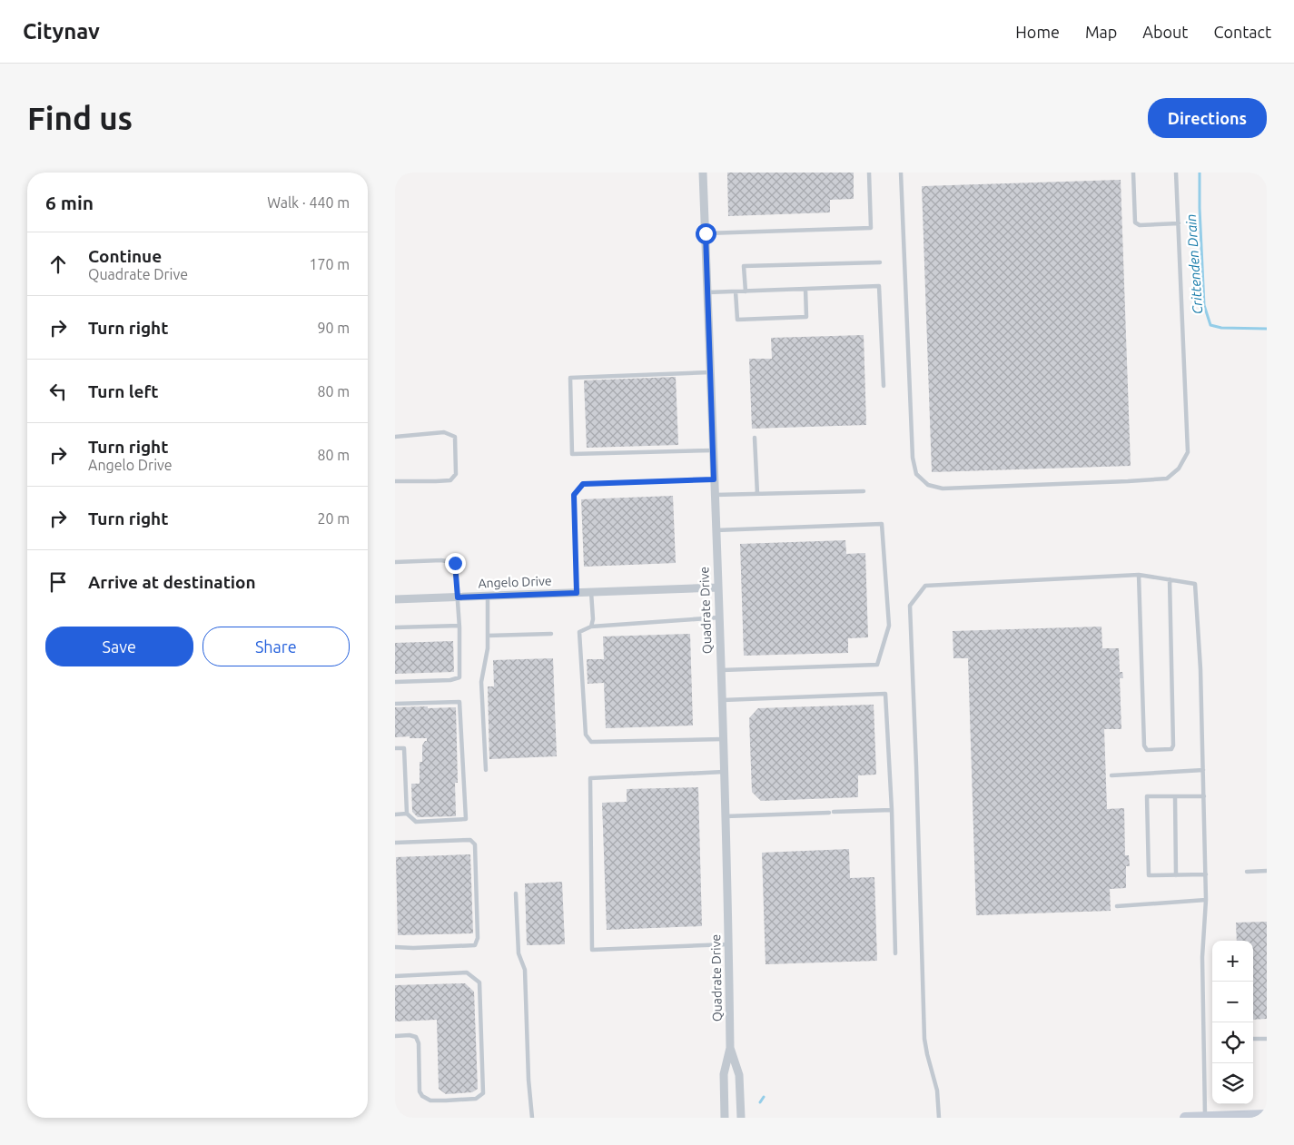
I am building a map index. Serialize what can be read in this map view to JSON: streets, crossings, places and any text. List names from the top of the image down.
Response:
{
  "streets": {
    "street": ["Angelo Drive", "Quadrate Drive"]
  },
  "crossings": [
    ["Angelo Drive", "Quadrate Drive"]
  ],
  "water": ["Crittenden Drain"],
  "page": {
    "header": "Citynav",
    "nav": [
      "Home",
      "Map",
      "About",
      "Contact"
    ],
    "buttons": [
      "Directions",
      ["Save", "Share"]
    ],
    "title": "Find us",
    "heading": ["6 min", "Walk · 440 m"],
    "list": [
      ["Continue", "Quadrate Drive", "170 m"],
      ["Turn right", "90 m"],
      ["Turn left", "80 m"],
      ["Turn right", "Angelo Drive", "80 m"],
      ["Turn right", "20 m"],
      "Arrive at destination"
    ],
    "map_buttons": ["+", "−"]
  }
}
